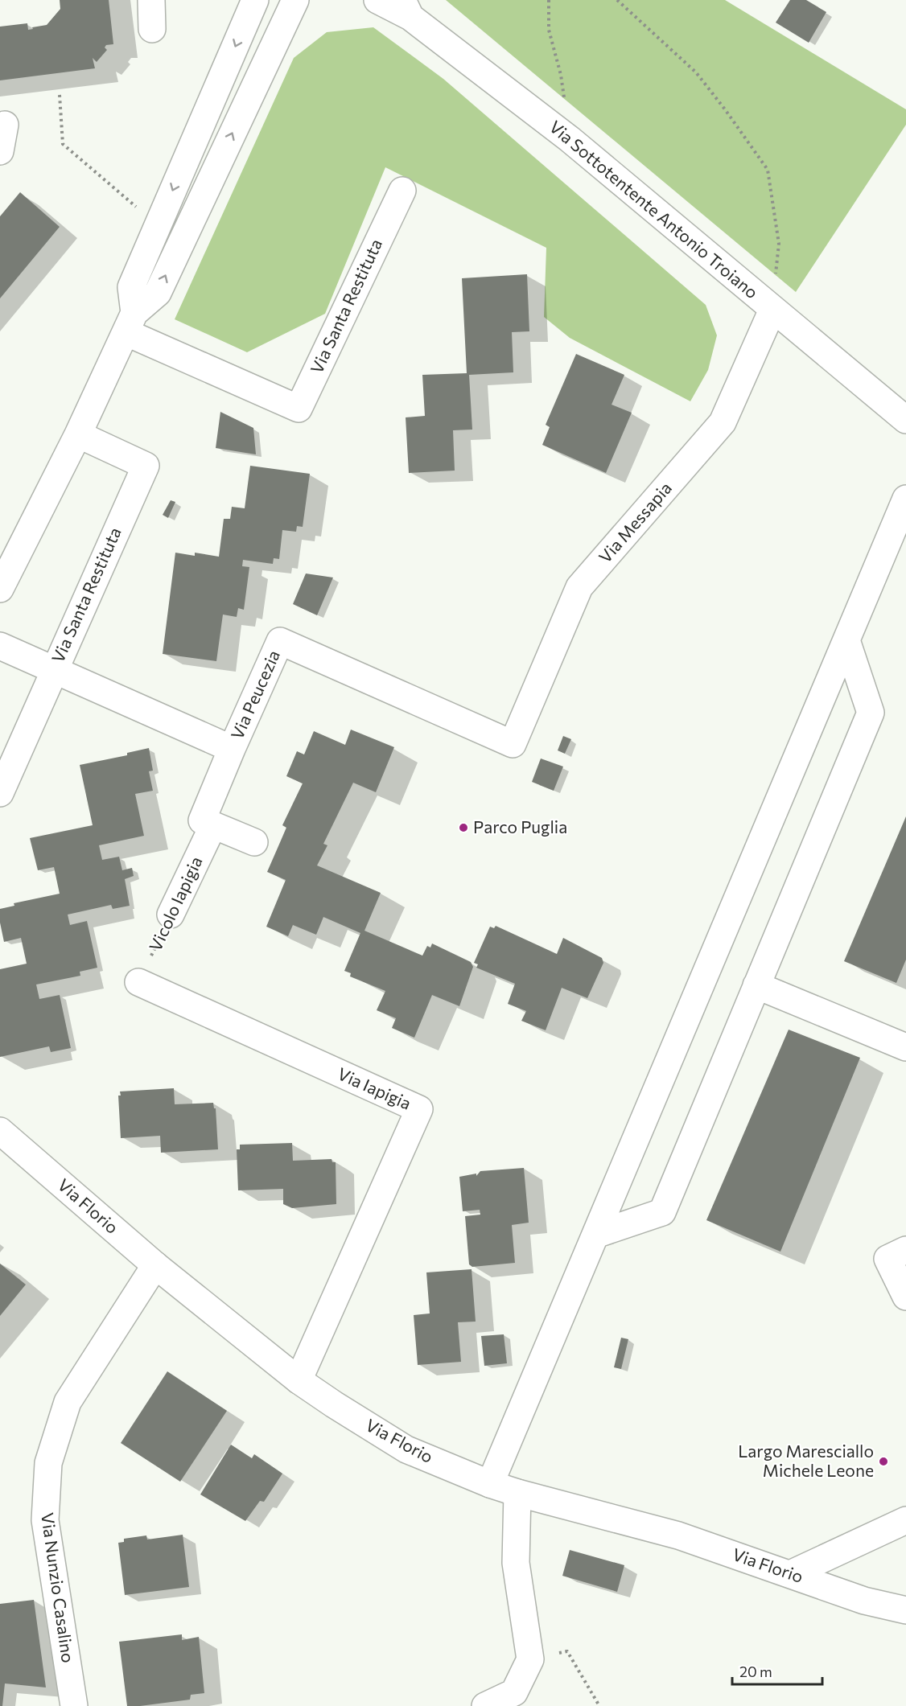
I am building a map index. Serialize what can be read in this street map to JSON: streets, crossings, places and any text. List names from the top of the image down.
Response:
{
  "streets": {
    "street": [
      "Via Sottotentente Antonio Troiano",
      "Via Santa Restituta",
      "Via Messapia",
      "Via Peucezia",
      "Vicolo Iapigia",
      "Via Iapigia",
      "Via Florio",
      "Via Nunzio Casalino"
    ]
  },
  "crossings": [
    ["Via Sottotentente Antonio Troiano", "Via Messapia"],
    ["Via Santa Restituta", "Via Peucezia"],
    ["Via Messapia", "Via Peucezia"],
    ["Vicolo Iapigia", "Via Iapigia"],
    ["Via Iapigia", "Via Florio"],
    ["Via Florio", "Via Nunzio Casalino"]
  ],
  "places": ["Parco Puglia", "Largo Maresciallo Michele Leone"],
  "scale_bar": "20 m"
}
